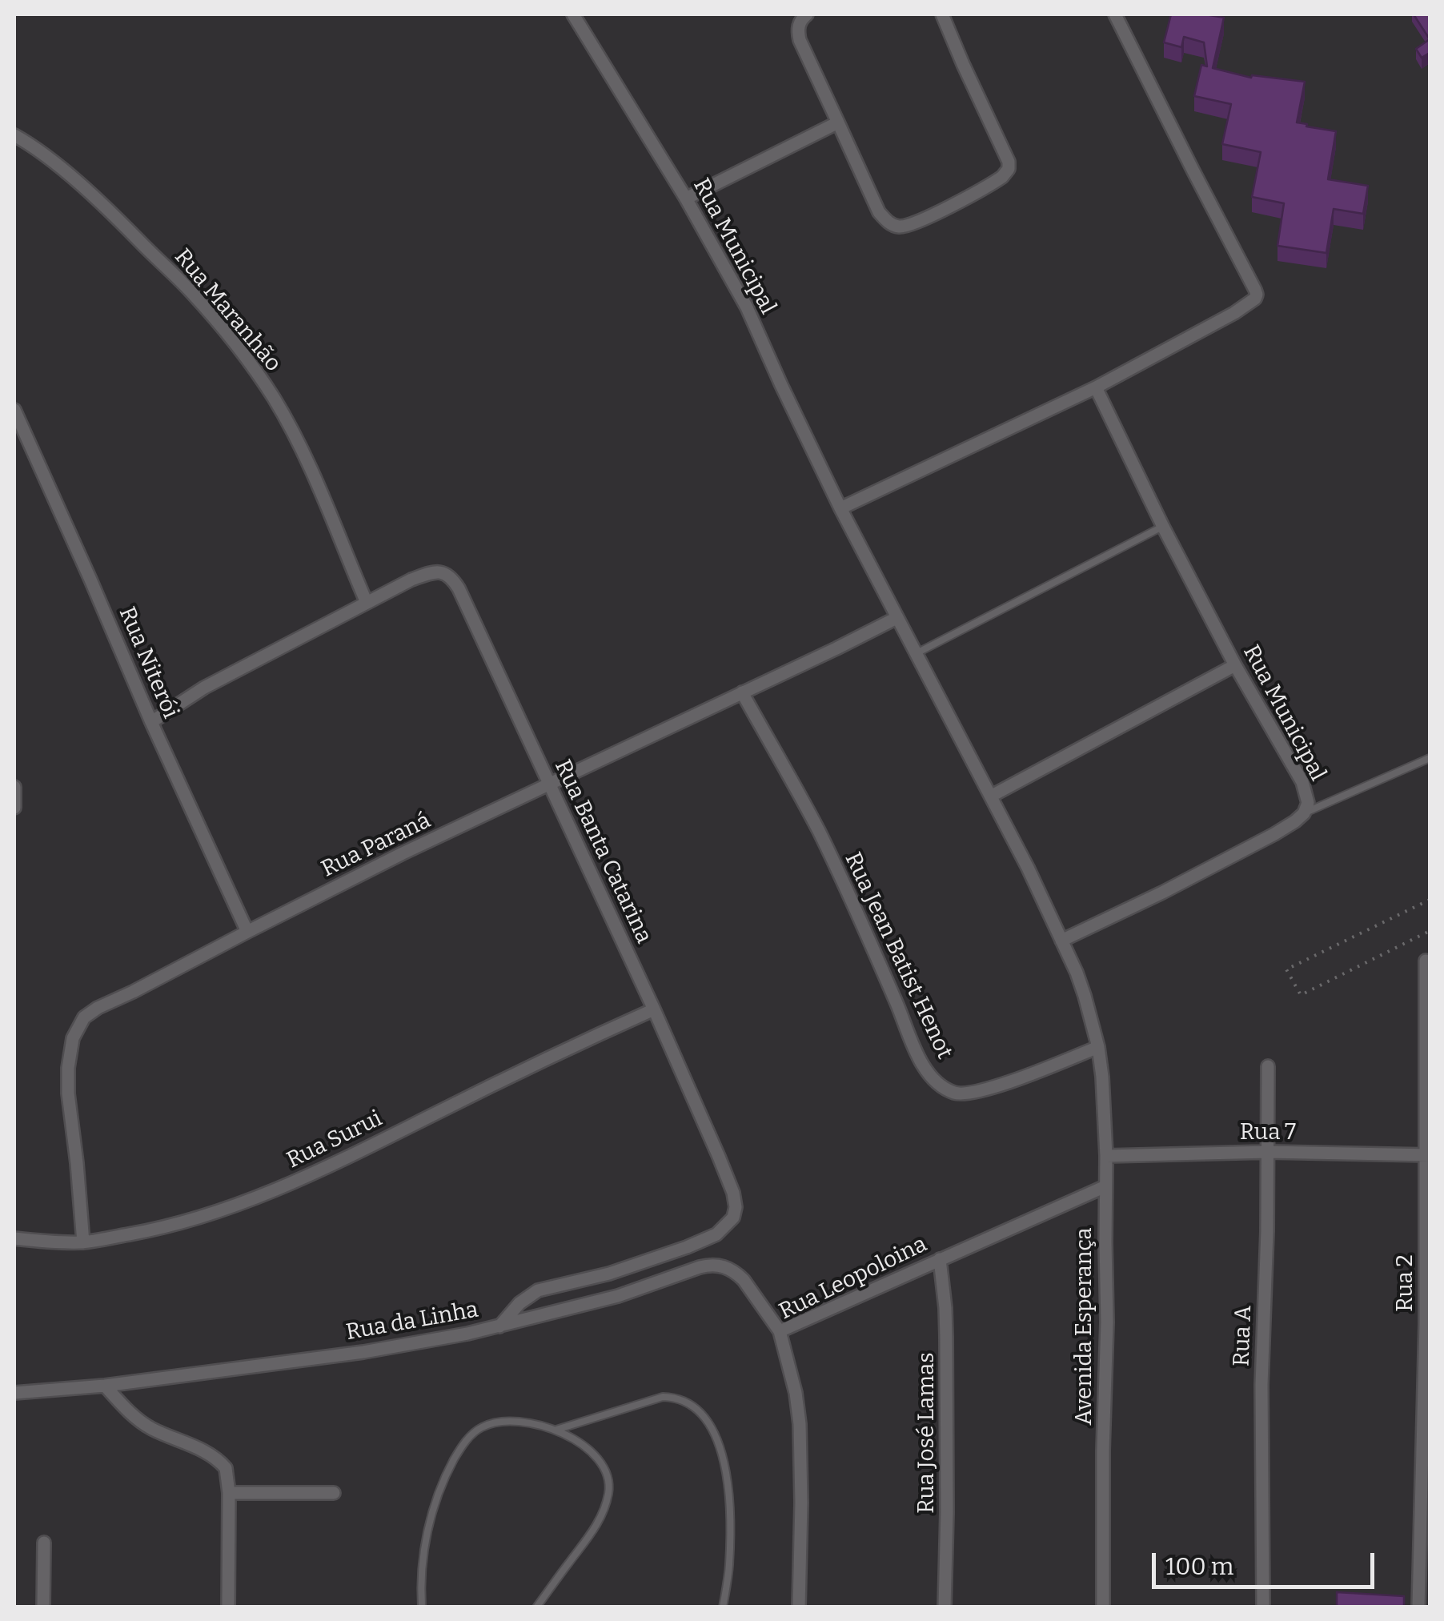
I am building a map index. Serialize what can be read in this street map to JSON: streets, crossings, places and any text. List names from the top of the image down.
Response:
{
  "streets": {
    "street": [
      "Rua Municipal",
      "Rua Maranhão",
      "Rua Niterói",
      "Rua Paraná",
      "Rua Banta Catarina",
      "Rua Jean Batist Henot",
      "Rua 7",
      "Rua Surui",
      "Rua Leopoloina",
      "Rua 2",
      "Rua da Linha",
      "Avenida Esperança",
      "Rua A",
      "Rua José Lamas"
    ]
  },
  "crossings": [
    ["Rua Municipal", "Rua Paraná"],
    ["Rua Municipal", "Rua Jean Batist Henot"],
    ["Rua Municipal", "Avenida Esperança"],
    ["Rua Maranhão", "Rua Banta Catarina"],
    ["Rua Niterói", "Rua Paraná"],
    ["Rua Niterói", "Rua Banta Catarina"],
    ["Rua Paraná", "Rua Banta Catarina"],
    ["Rua Paraná", "Rua Jean Batist Henot"],
    ["Rua Paraná", "Rua Surui"],
    ["Rua Banta Catarina", "Rua Surui"],
    ["Rua Banta Catarina", "Rua da Linha"],
    ["Rua Jean Batist Henot", "Avenida Esperança"],
    ["Rua 7", "Rua 2"],
    ["Rua 7", "Avenida Esperança"],
    ["Rua 7", "Rua A"],
    ["Rua Leopoloina", "Rua da Linha"],
    ["Rua Leopoloina", "Avenida Esperança"],
    ["Rua Leopoloina", "Rua José Lamas"]
  ],
  "scale_bar": "100 m"
}
